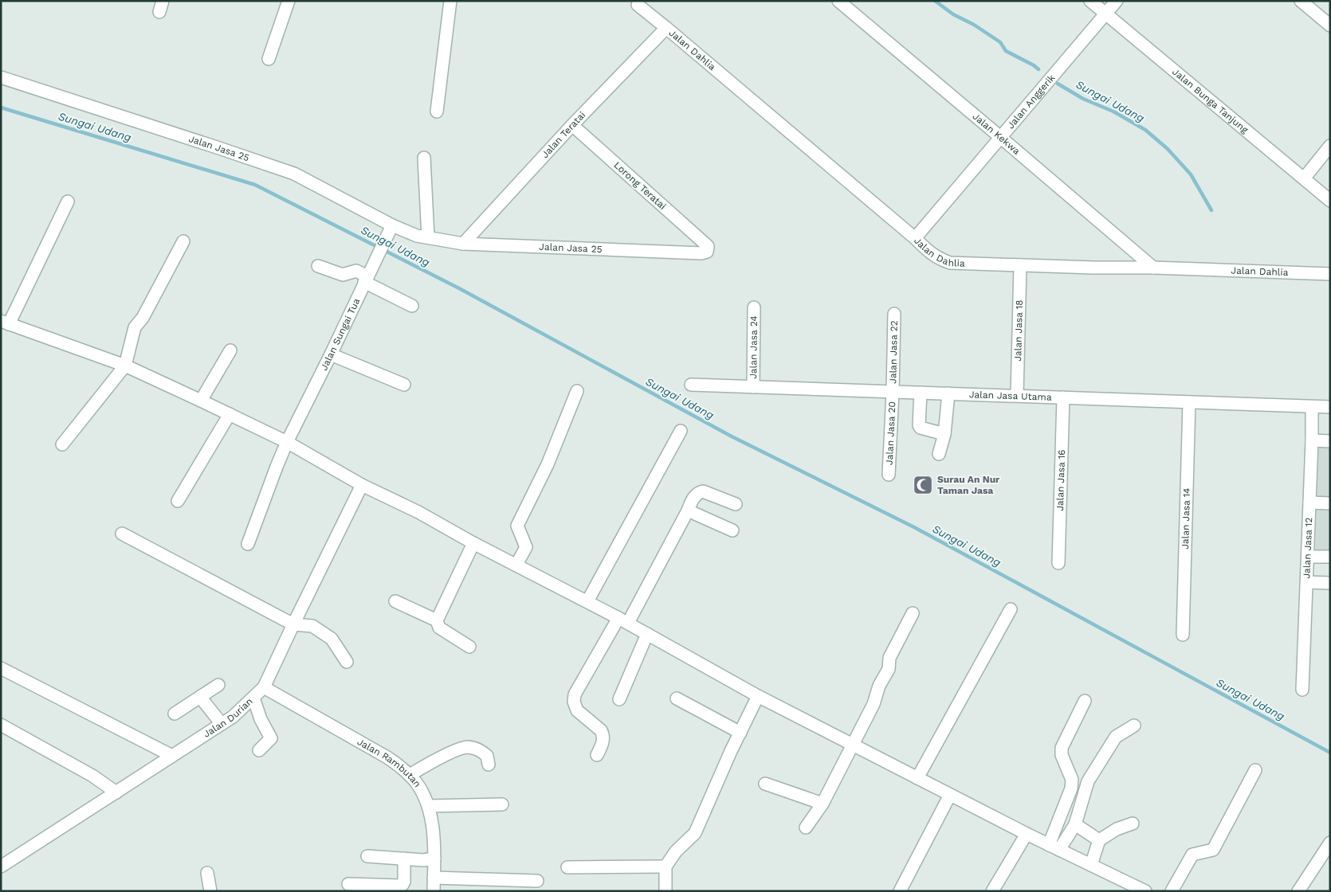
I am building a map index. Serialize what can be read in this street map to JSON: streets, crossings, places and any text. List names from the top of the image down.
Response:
{
  "streets": {
    "street": [
      "Jalan Dahlia",
      "Jalan Anggerik",
      "Jalan Bunga Tanjung",
      "Jalan Kekwa",
      "Jalan Teratai",
      "Jalan Jasa 25",
      "Lorong Teratai",
      "Jalan Jasa 18",
      "Jalan Sungai Tua",
      "Jalan Jasa 24",
      "Jalan Jasa 22",
      "Jalan Jasa Utama",
      "Jalan Jasa 20",
      "Jalan Jasa 16",
      "Jalan Jasa 14",
      "Jalan Jasa 12",
      "Jalan Durian",
      "Jalan Rambutan"
    ]
  },
  "crossings": [
    ["Jalan Dahlia", "Jalan Anggerik"],
    ["Jalan Dahlia", "Jalan Kekwa"],
    ["Jalan Dahlia", "Jalan Teratai"],
    ["Jalan Dahlia", "Jalan Jasa 18"],
    ["Jalan Anggerik", "Jalan Bunga Tanjung"],
    ["Jalan Anggerik", "Jalan Kekwa"],
    ["Jalan Teratai", "Jalan Jasa 25"],
    ["Jalan Teratai", "Lorong Teratai"],
    ["Jalan Jasa 25", "Lorong Teratai"],
    ["Jalan Jasa 25", "Jalan Sungai Tua"],
    ["Jalan Jasa 18", "Jalan Jasa Utama"],
    ["Jalan Jasa 24", "Jalan Jasa Utama"],
    ["Jalan Jasa 22", "Jalan Jasa Utama"],
    ["Jalan Jasa 22", "Jalan Jasa 20"],
    ["Jalan Jasa Utama", "Jalan Jasa 20"],
    ["Jalan Jasa Utama", "Jalan Jasa 16"],
    ["Jalan Jasa Utama", "Jalan Jasa 14"],
    ["Jalan Jasa Utama", "Jalan Jasa 12"],
    ["Jalan Durian", "Jalan Rambutan"]
  ],
  "water": ["Sungai Udang"],
  "places": {
    "mosque": ["Surau An Nur Taman Jasa"]
  }
}
